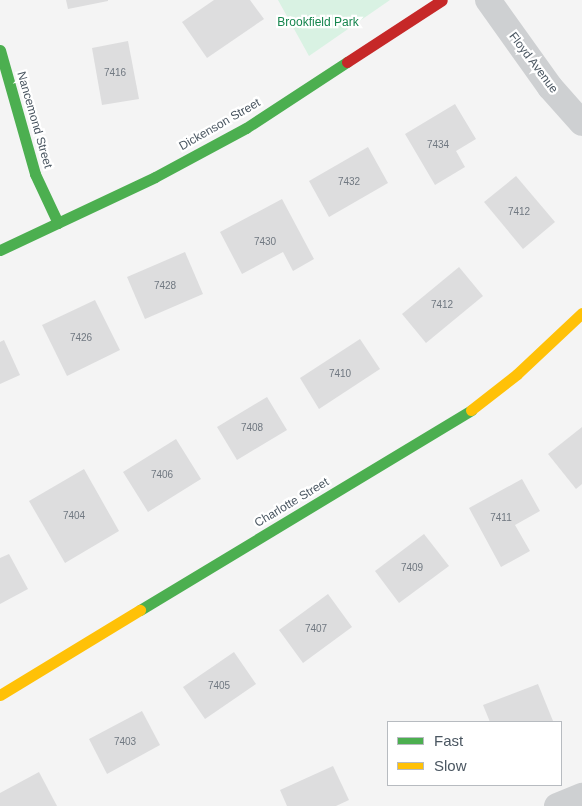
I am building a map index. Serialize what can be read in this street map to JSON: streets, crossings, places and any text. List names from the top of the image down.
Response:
{
  "streets": {
    "street": [
      "Floyd Avenue",
      "Nancemond Street",
      "Dickenson Street",
      "Charlotte Street"
    ]
  },
  "crossings": [
    ["Nancemond Street", "Dickenson Street"]
  ],
  "parks": ["Brookfield Park"],
  "house_numbers": [
    "7416",
    "7434",
    "7432",
    "7412",
    "7430",
    "7428",
    "7412",
    "7426",
    "7410",
    "7408",
    "7406",
    "7404",
    "7411",
    "7409",
    "7407",
    "7405",
    "7403"
  ],
  "legend": ["Fast", "Slow"]
}
